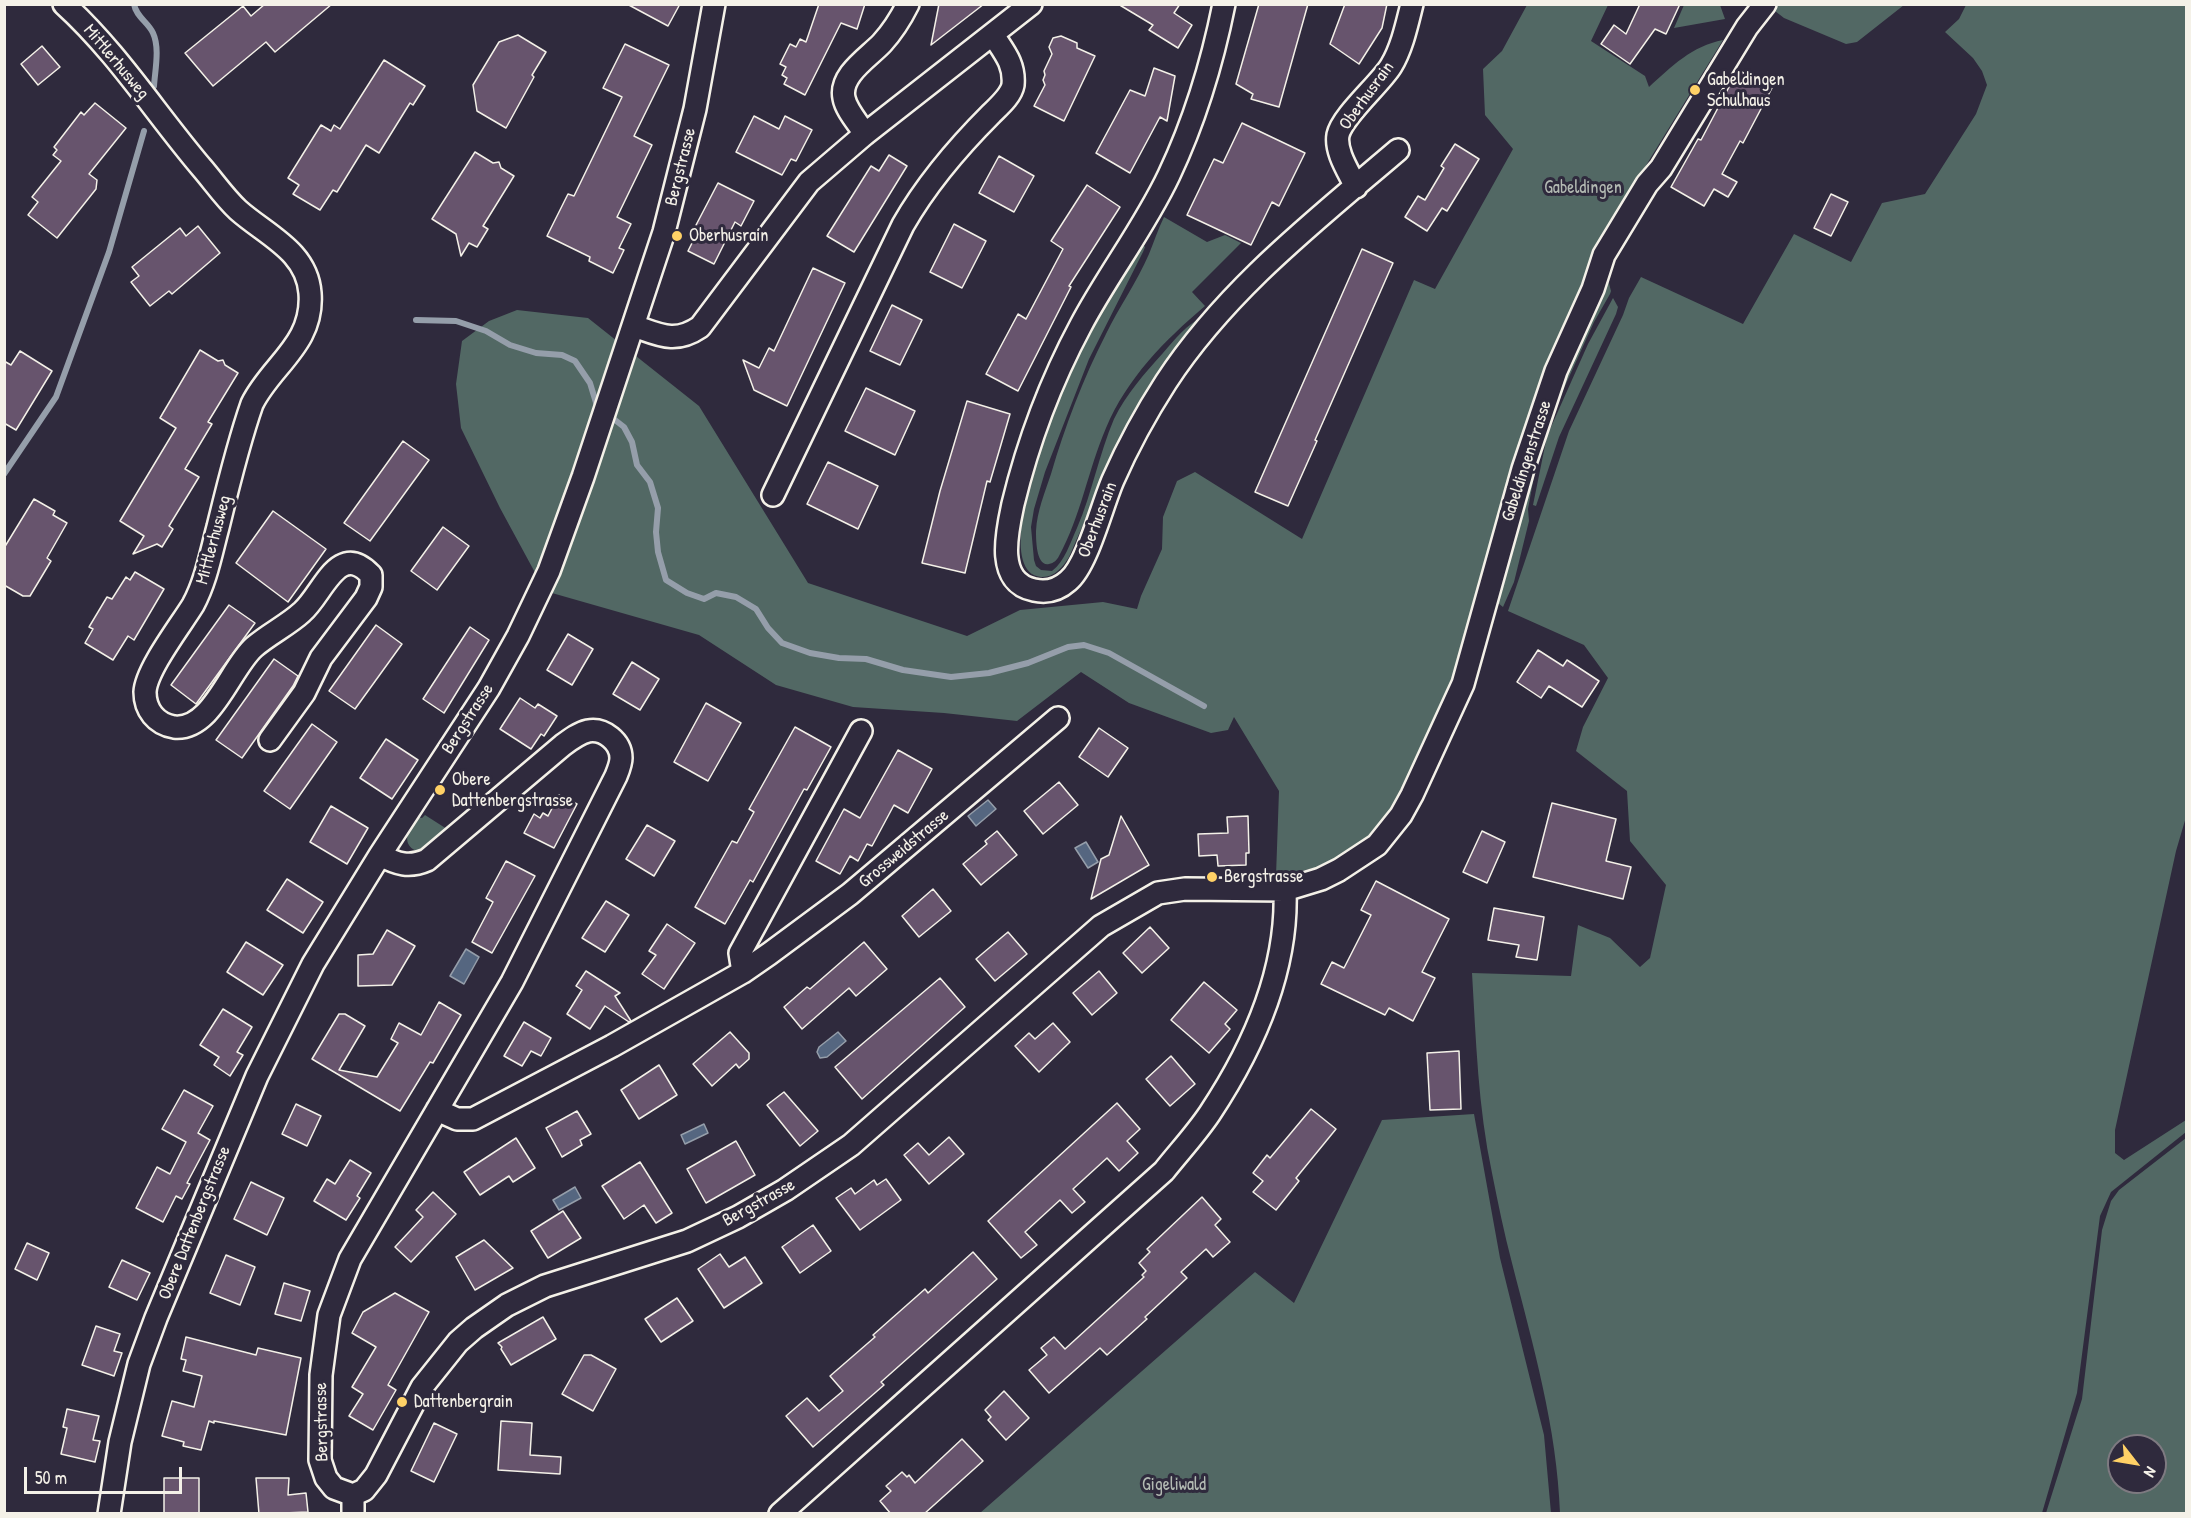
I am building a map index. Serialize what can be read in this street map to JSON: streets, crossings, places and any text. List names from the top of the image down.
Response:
{
  "streets": {
    "street": [
      "Mittlerhusweg",
      "Oberhusrain",
      "Bergstrasse",
      "Gabeldingenstrasse",
      "Grossweidstrasse",
      "Obere Dattenbergstrasse"
    ]
  },
  "crossings": [
    ["Bergstrasse", "Gabeldingenstrasse"],
    ["Bergstrasse", "Grossweidstrasse"],
    ["Bergstrasse", "Obere Dattenbergstrasse"]
  ],
  "parks": ["Gabeldingen", "Gigeliwald"],
  "places": [
    "Gabeldingen Schulhaus",
    "Oberhusrain",
    "Obere Dattenbergstrasse",
    "Bergstrasse",
    "Dattenbergrain"
  ],
  "scale_bar": "50 m",
  "north": "bottom right"
}
